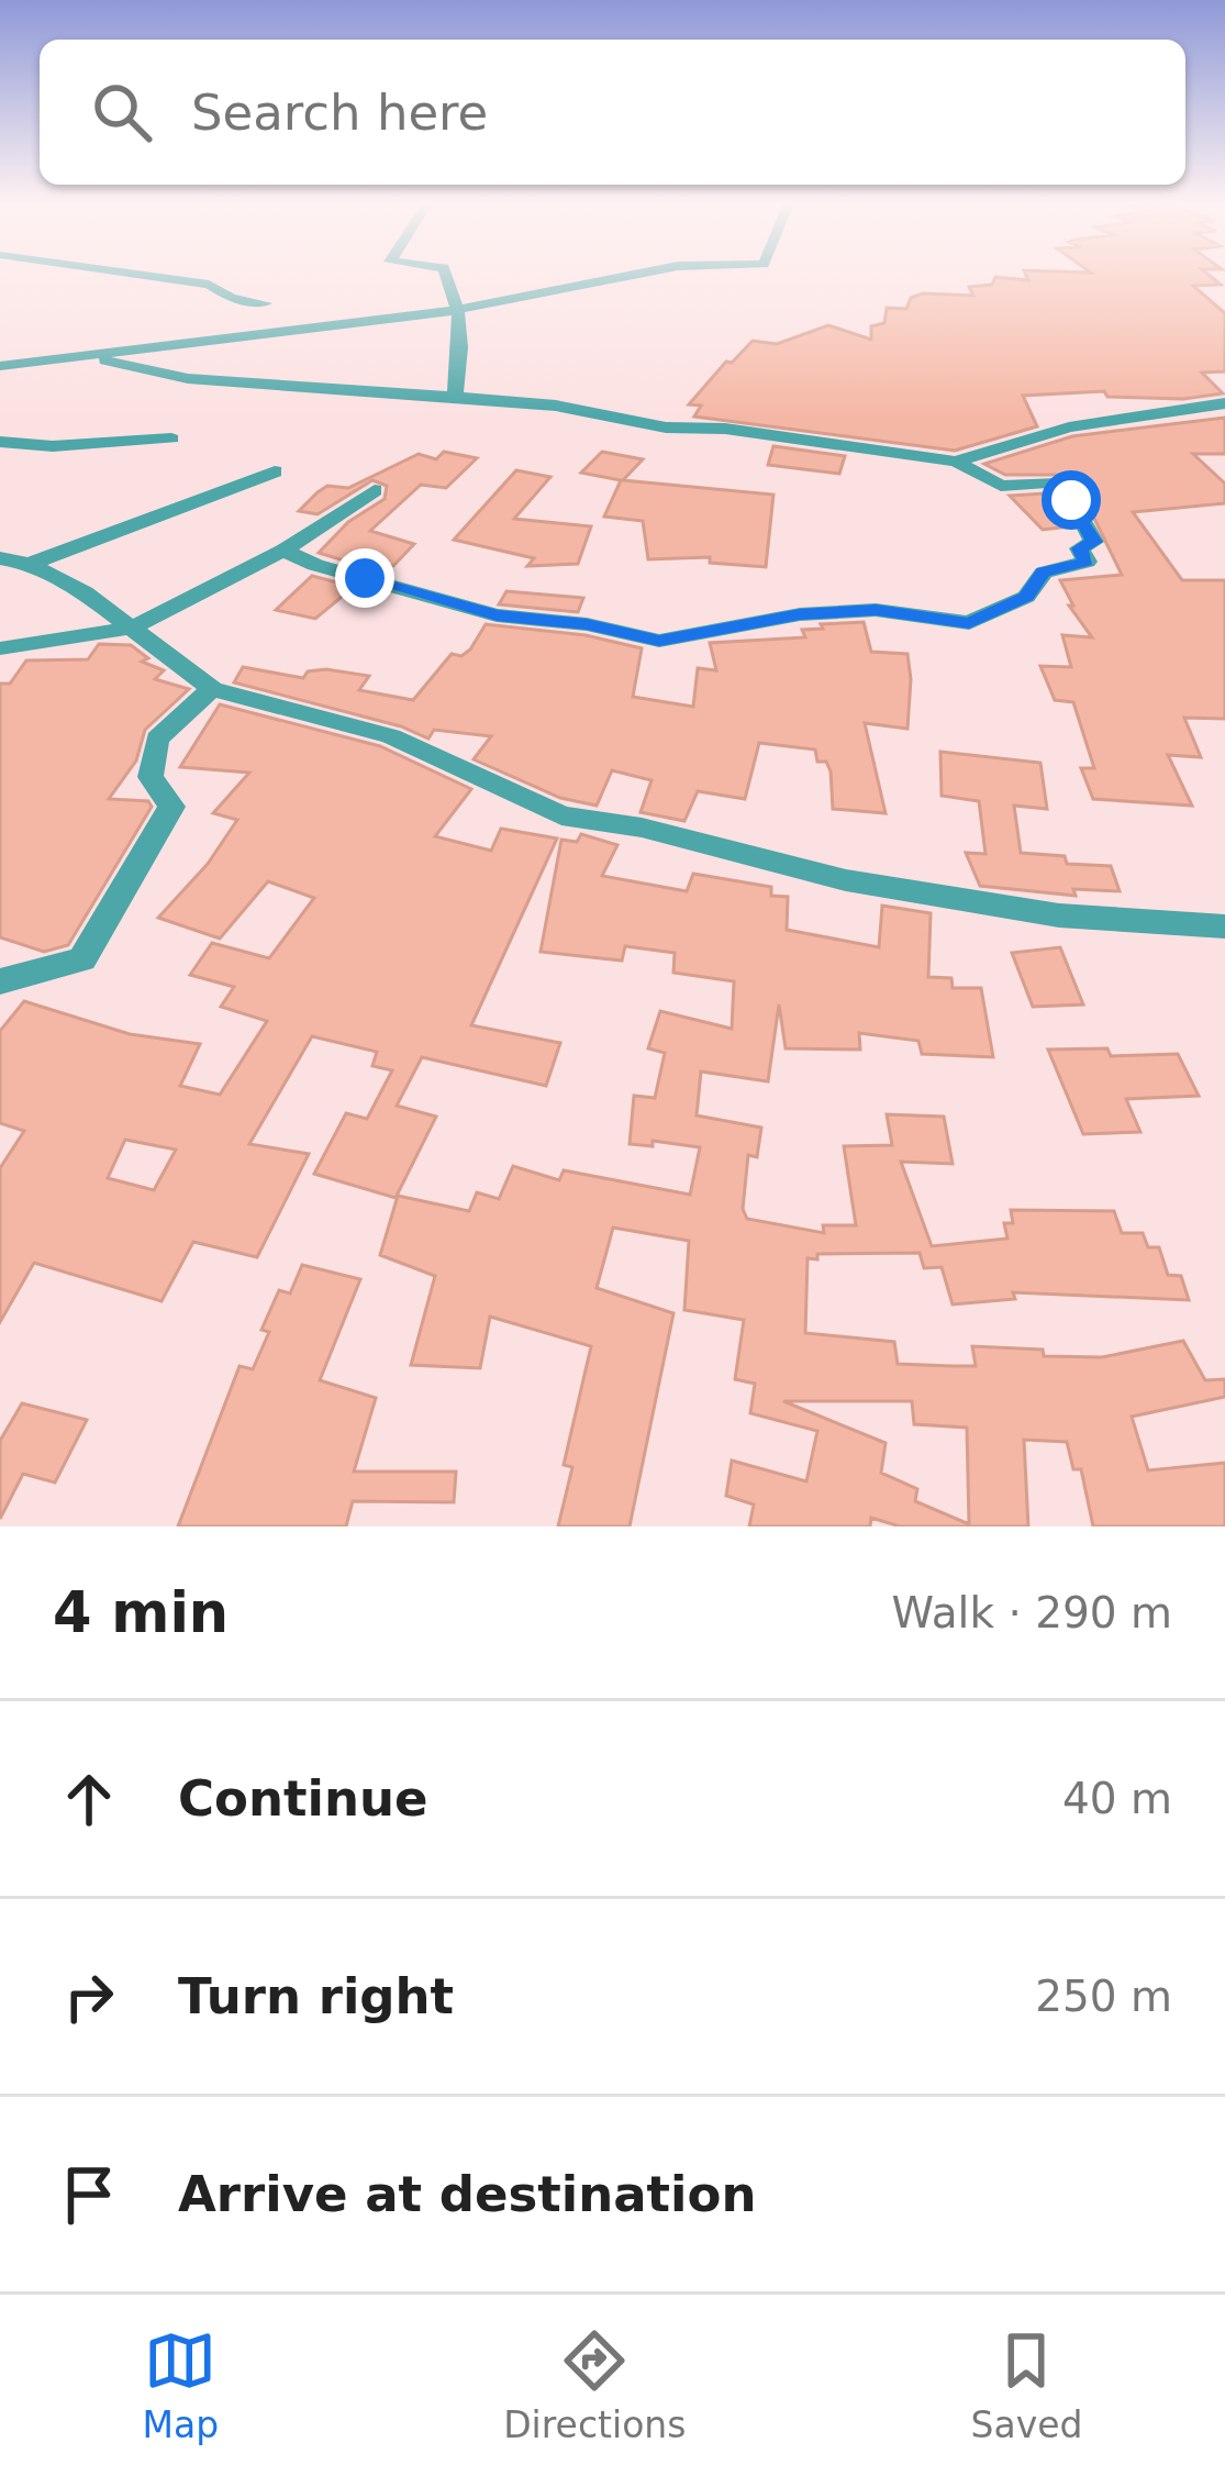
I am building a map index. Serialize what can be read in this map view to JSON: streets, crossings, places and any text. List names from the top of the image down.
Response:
{
  "page": {
    "search": "Search here",
    "heading": ["4 min", "Walk · 290 m"],
    "list": [
      ["Continue", "40 m"],
      ["Turn right", "250 m"],
      "Arrive at destination"
    ],
    "nav": ["Map", "Directions", "Saved"]
  }
}
